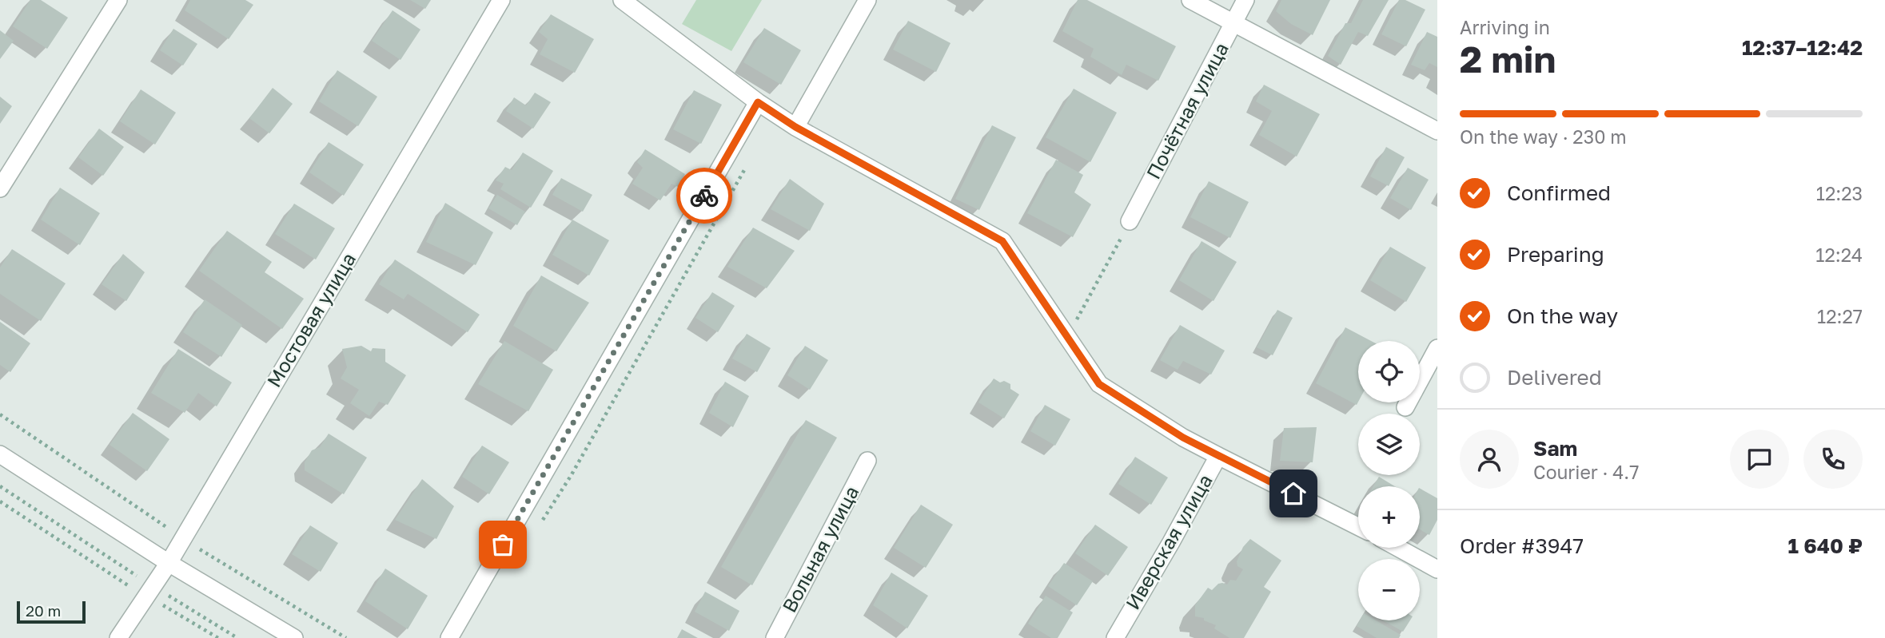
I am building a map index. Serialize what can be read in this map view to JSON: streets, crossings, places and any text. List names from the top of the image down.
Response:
{
  "streets": {
    "street": [
      "Почётная улица",
      "Мостовая улица",
      "Иверская улица",
      "Вольная улица"
    ]
  },
  "scale_bar": "20 m",
  "page": {
    "heading": ["2 min", "Arriving in", "12:37–12:42"],
    "panel": [
      "Sam",
      "Courier · 4.7",
      "Order #3947",
      "1 640 ₽"
    ],
    "bar": "On the way · 230 m",
    "list": [
      ["Confirmed", "12:23"],
      ["Preparing", "12:24"],
      ["On the way", "12:27"],
      "Delivered"
    ],
    "map_buttons": ["+", "−"],
    "scale": "20 m"
  }
}
